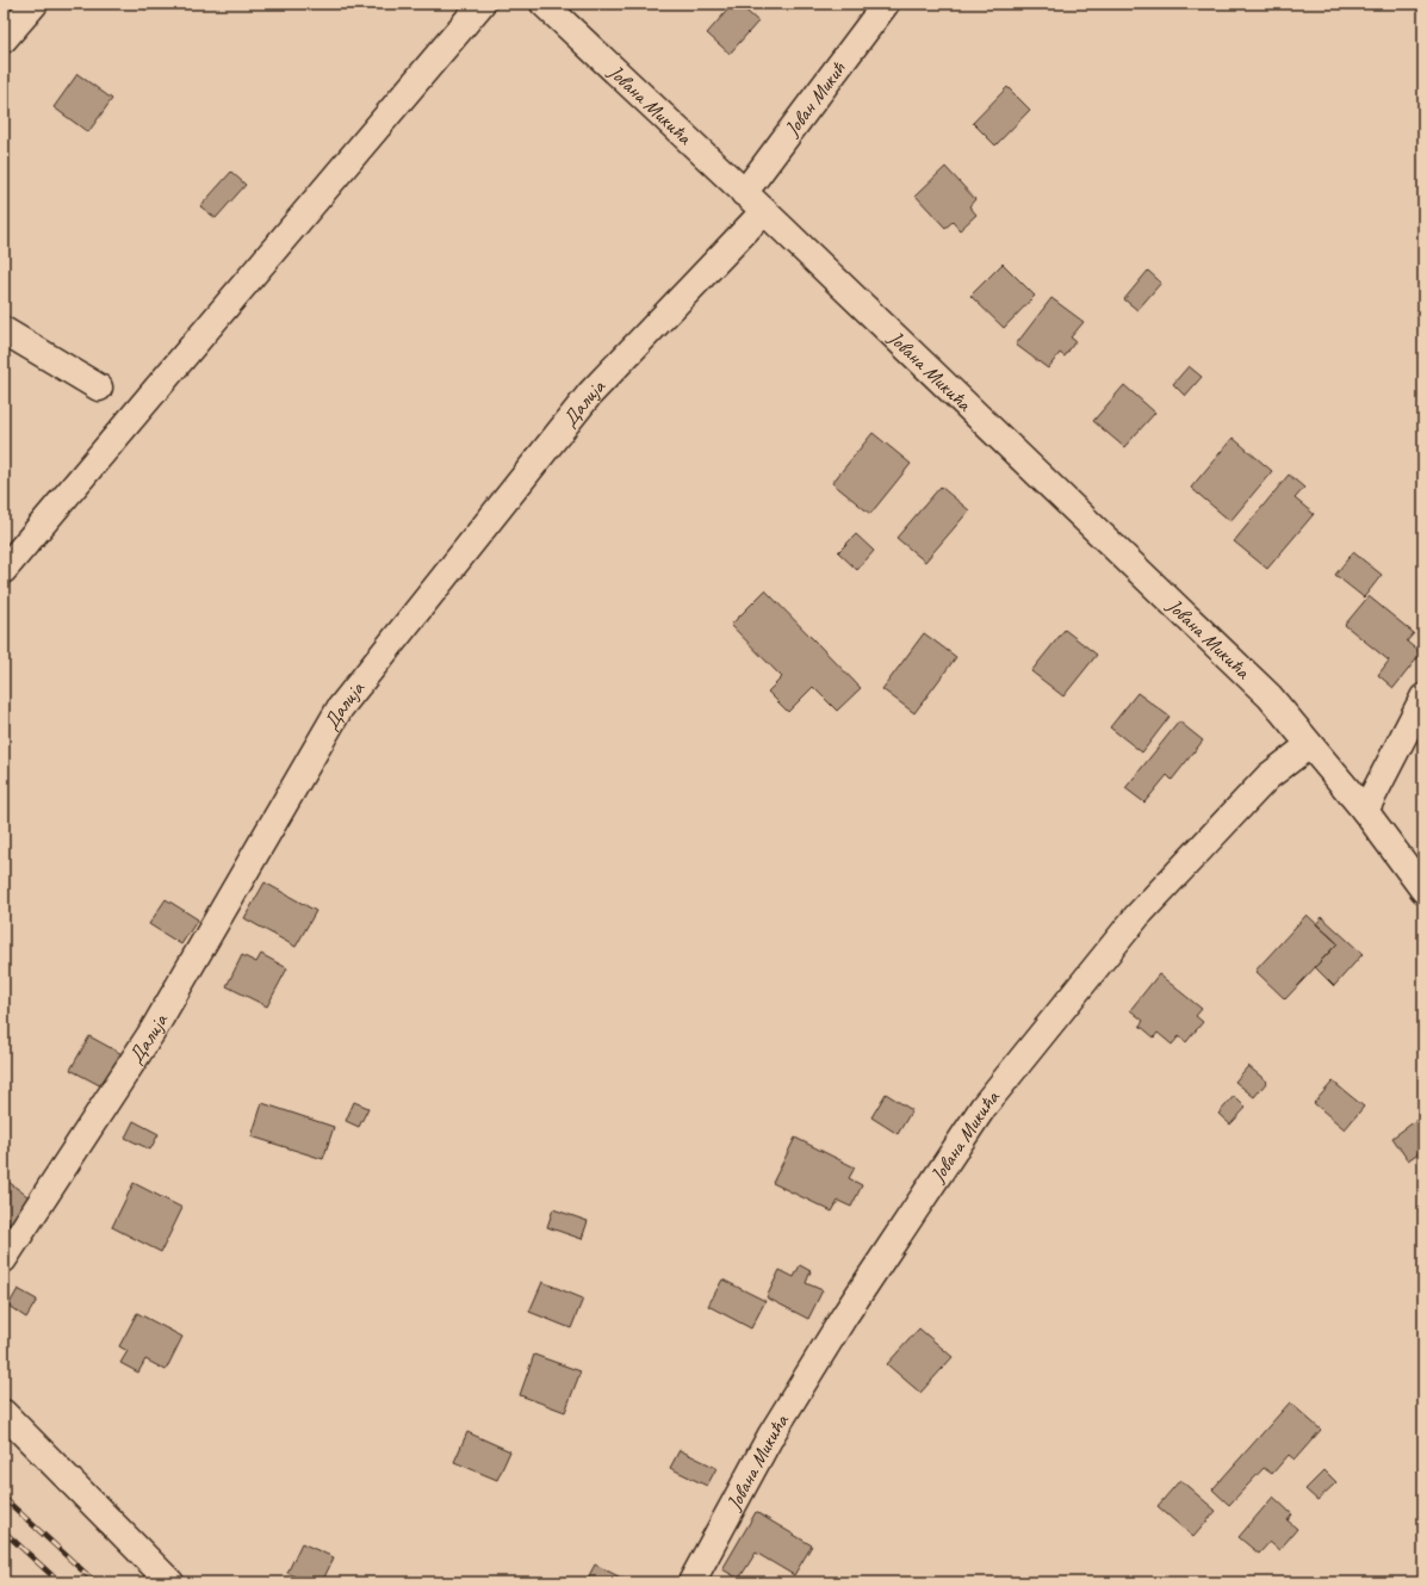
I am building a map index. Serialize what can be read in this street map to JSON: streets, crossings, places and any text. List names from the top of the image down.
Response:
{
  "streets": {
    "street": ["Јован Микић", "Јована Микића", "Далија"]
  },
  "crossings": [
    ["Јован Микић", "Јована Микића"],
    ["Јована Микића", "Далија"]
  ]
}
